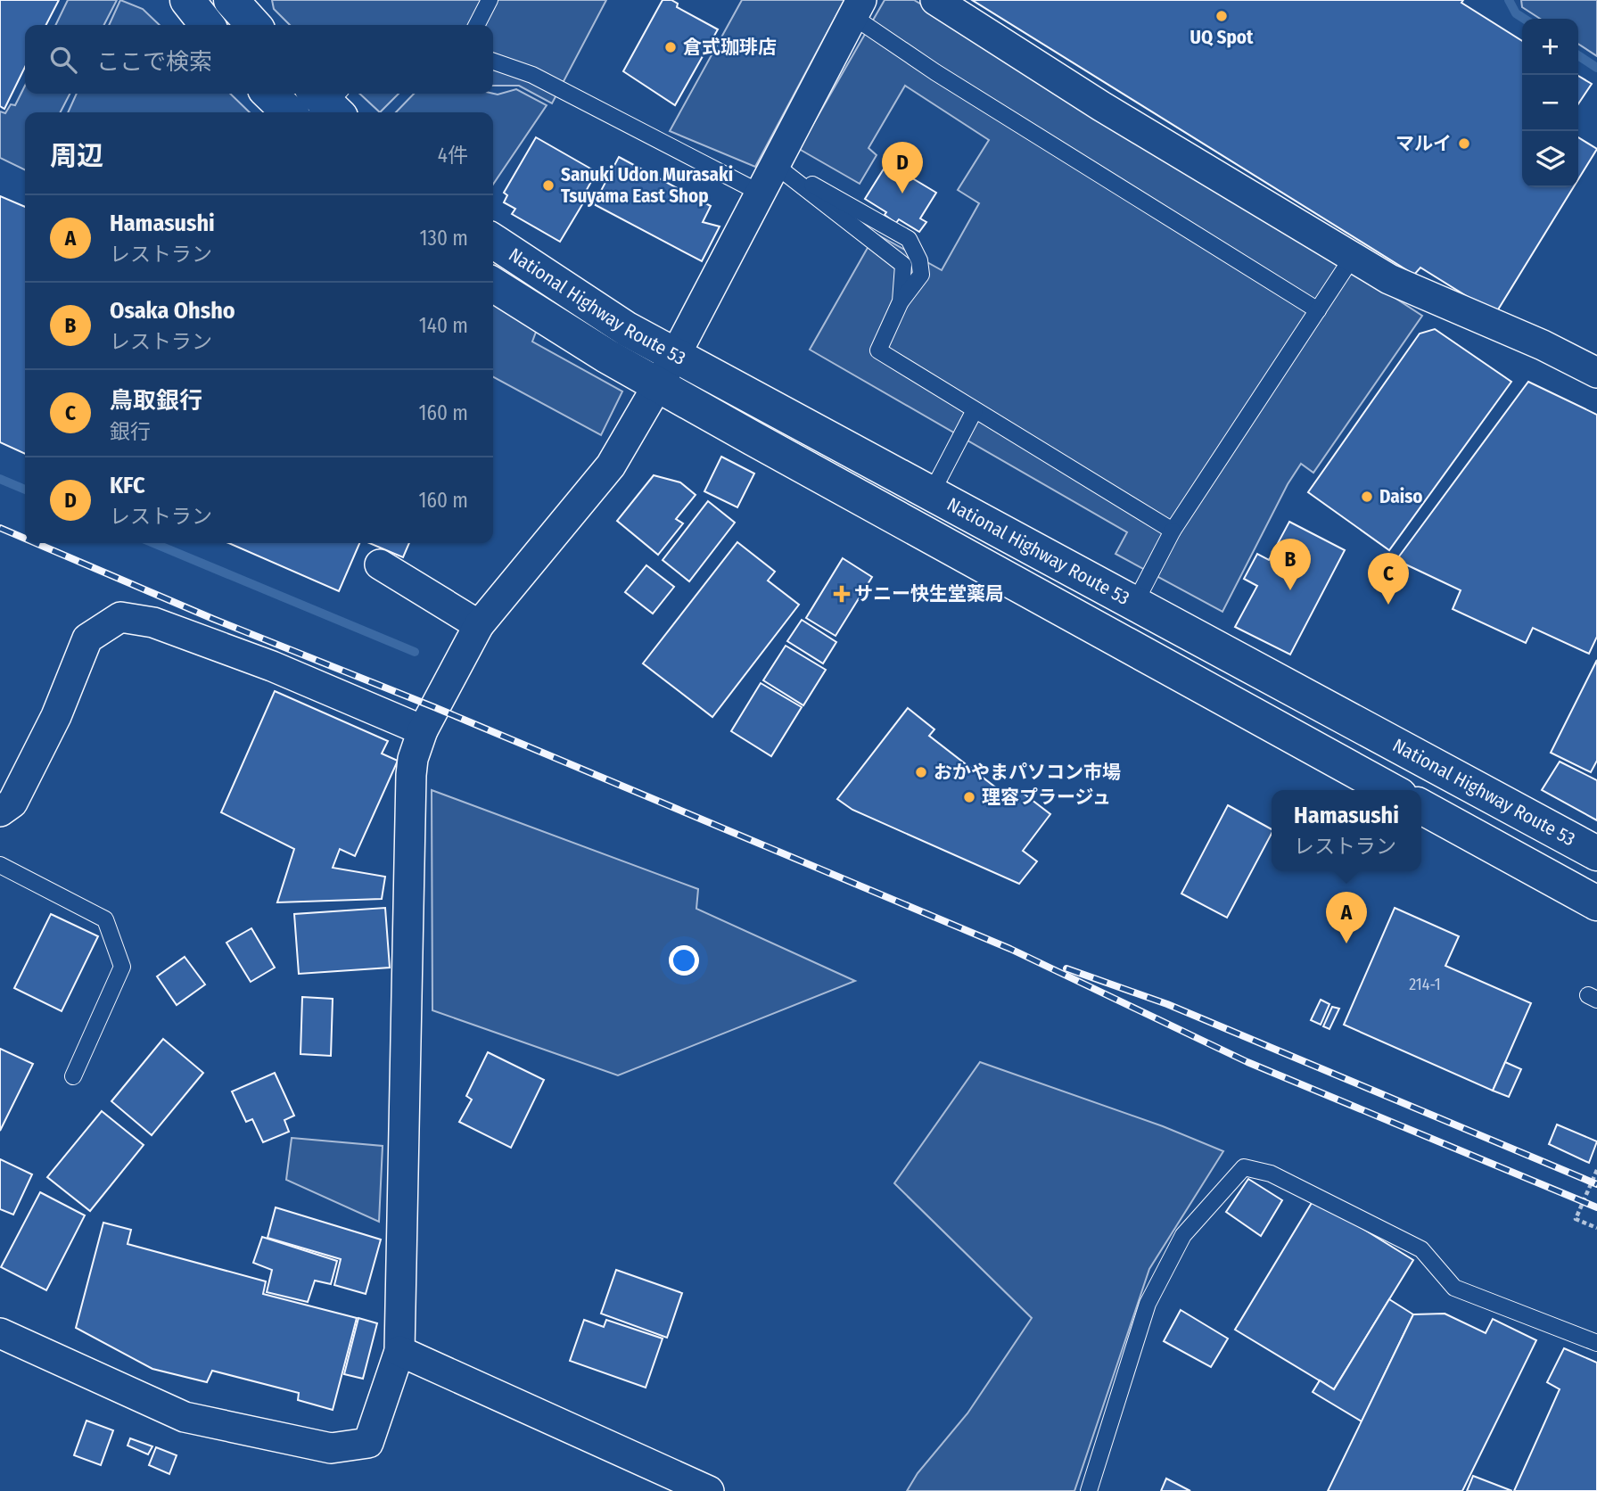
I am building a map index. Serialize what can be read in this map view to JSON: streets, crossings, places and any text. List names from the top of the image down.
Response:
{
  "streets": {
    "highway": ["National Highway Route 53"]
  },
  "places": {
    "other": [
      "UQ Spot",
      "倉式珈琲店",
      "マルイ",
      "Sanuki Udon Murasaki Tsuyama East Shop",
      "Daiso",
      "おかやまパソコン市場",
      "理容プラージュ"
    ],
    "health": ["サニー快生堂薬局"]
  },
  "house_numbers": ["214-1"],
  "page": {
    "map_buttons": ["+", "−"],
    "search": "ここで検索",
    "heading": ["周辺", "4件"],
    "pins": [
      "D",
      "B",
      "C",
      "A"
    ],
    "list": [
      {
        "mark": "A",
        "name": "Hamasushi",
        "note": "レストラン",
        "value": "130 m"
      },
      {
        "mark": "B",
        "name": "Osaka Ohsho",
        "note": "レストラン",
        "value": "140 m"
      },
      {
        "mark": "C",
        "name": "鳥取銀行",
        "note": "銀行",
        "value": "160 m"
      },
      {
        "mark": "D",
        "name": "KFC",
        "note": "レストラン",
        "value": "160 m"
      }
    ],
    "popup": ["Hamasushi", "レストラン"]
  }
}
